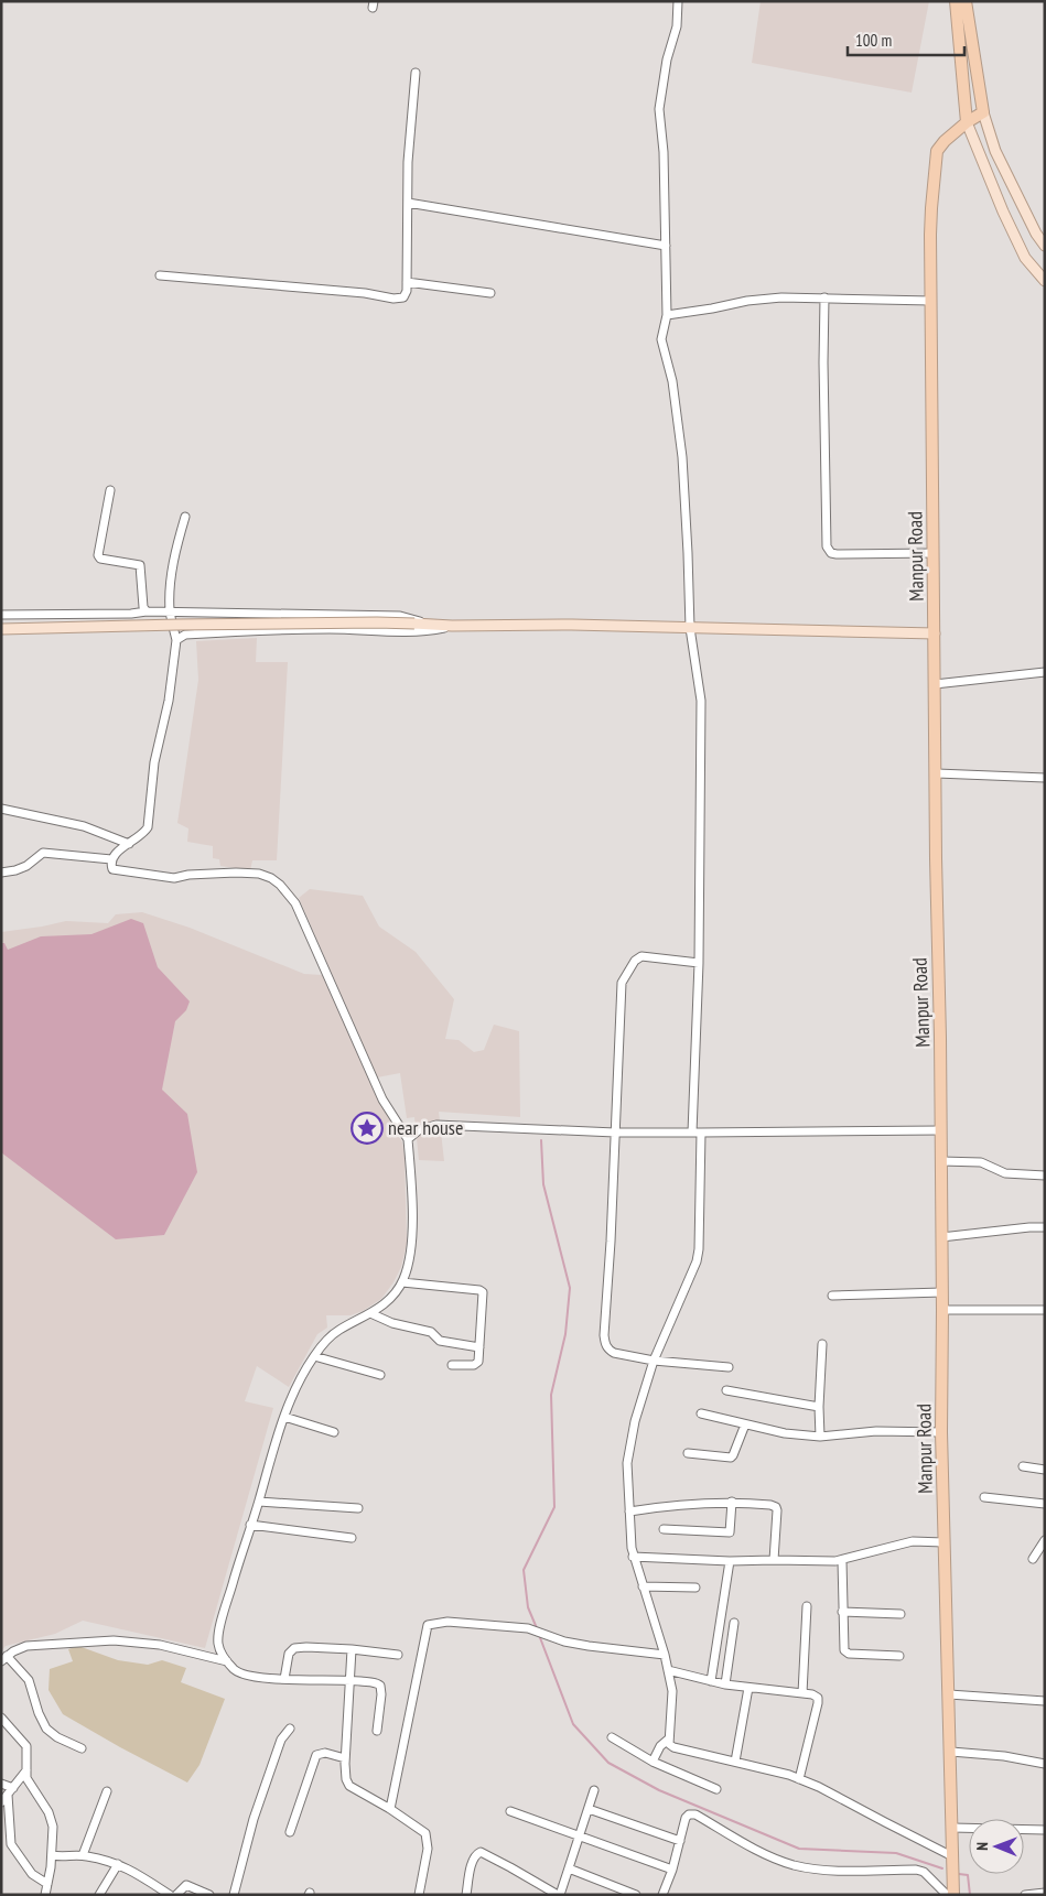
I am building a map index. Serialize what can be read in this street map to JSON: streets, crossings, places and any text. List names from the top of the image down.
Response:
{
  "streets": {
    "highway": ["Manpur Road"]
  },
  "places": {
    "place": ["near house"]
  },
  "scale_bar": "100 m",
  "north": "left"
}
